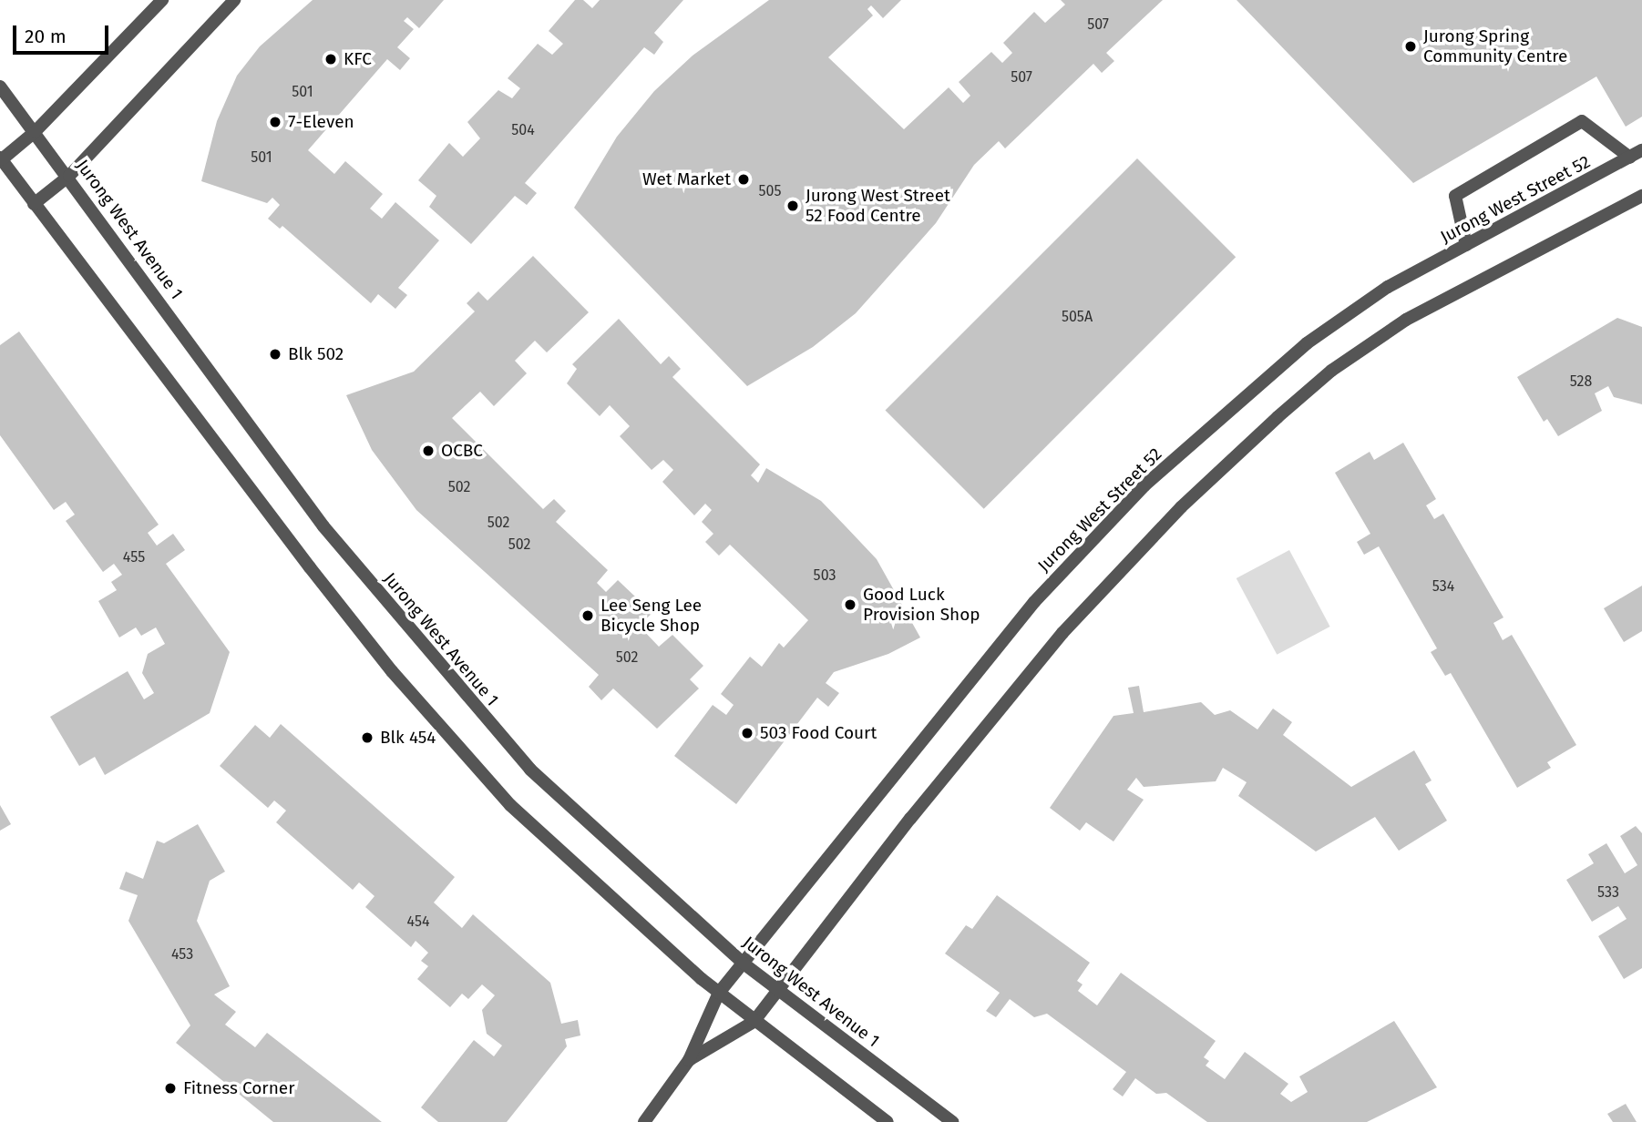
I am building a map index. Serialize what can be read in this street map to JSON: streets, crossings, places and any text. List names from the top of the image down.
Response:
{
  "streets": {
    "street": ["Jurong West Street 52", "Jurong West Avenue 1"]
  },
  "crossings": [
    ["Jurong West Street 52", "Jurong West Avenue 1"]
  ],
  "places": [
    "Jurong Spring Community Centre",
    "KFC",
    "7-Eleven",
    "Wet Market",
    "Jurong West Street 52 Food Centre",
    "Blk 502",
    "OCBC",
    "Good Luck Provision Shop",
    "Lee Seng Lee Bicycle Shop",
    "503 Food Court",
    "Blk 454",
    "Fitness Corner"
  ],
  "house_numbers": [
    "507",
    "507",
    "501",
    "504",
    "501",
    "505",
    "505A",
    "528",
    "502",
    "502",
    "502",
    "455",
    "503",
    "534",
    "502",
    "533",
    "454",
    "453"
  ],
  "scale_bar": "20 m"
}
